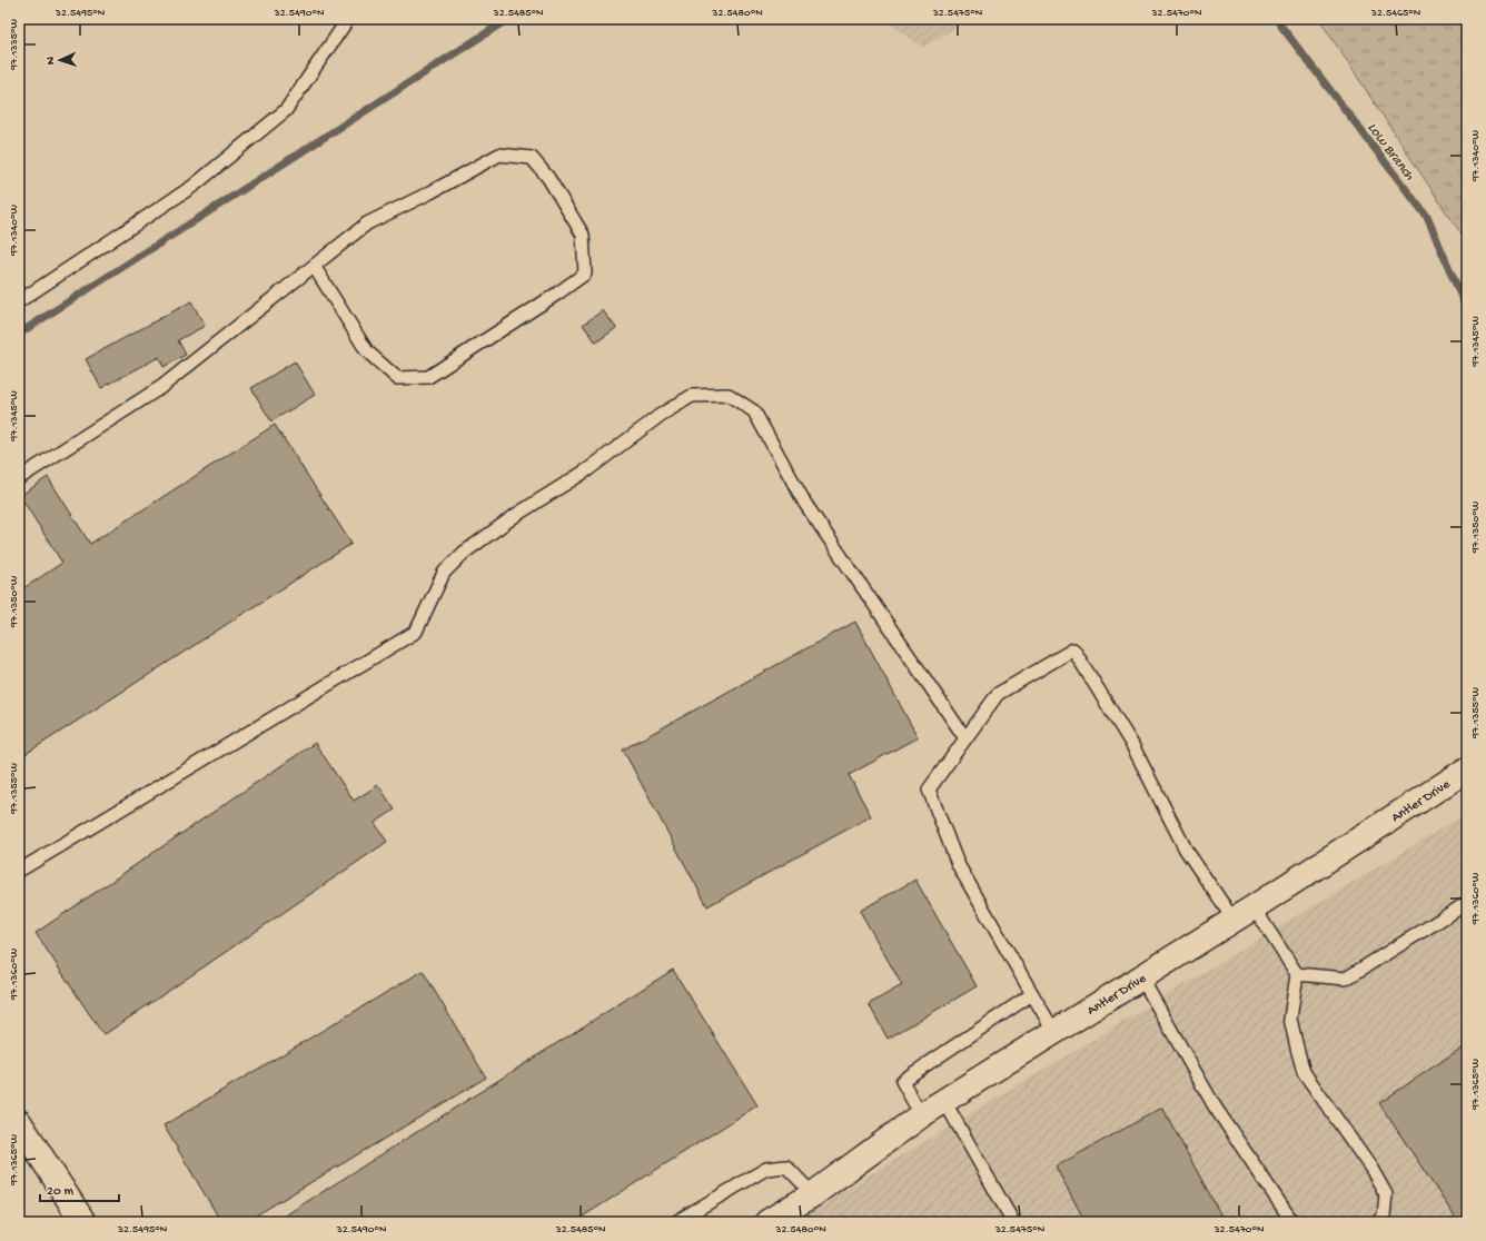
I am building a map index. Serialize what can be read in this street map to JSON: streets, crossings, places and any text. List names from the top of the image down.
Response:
{
  "streets": {
    "street": ["Antler Drive"]
  },
  "water": ["Low Branch"],
  "scale_bar": "20 m",
  "north": "left",
  "coordinates": [
    "32.5495°N",
    "32.5490°N",
    "32.5485°N",
    "32.5480°N",
    "32.5475°N",
    "32.5470°N",
    "32.5465°N",
    "97.1335°W",
    "97.1340°W",
    "97.1345°W",
    "97.1350°W",
    "97.1355°W",
    "97.1360°W",
    "97.1365°W"
  ]
}
